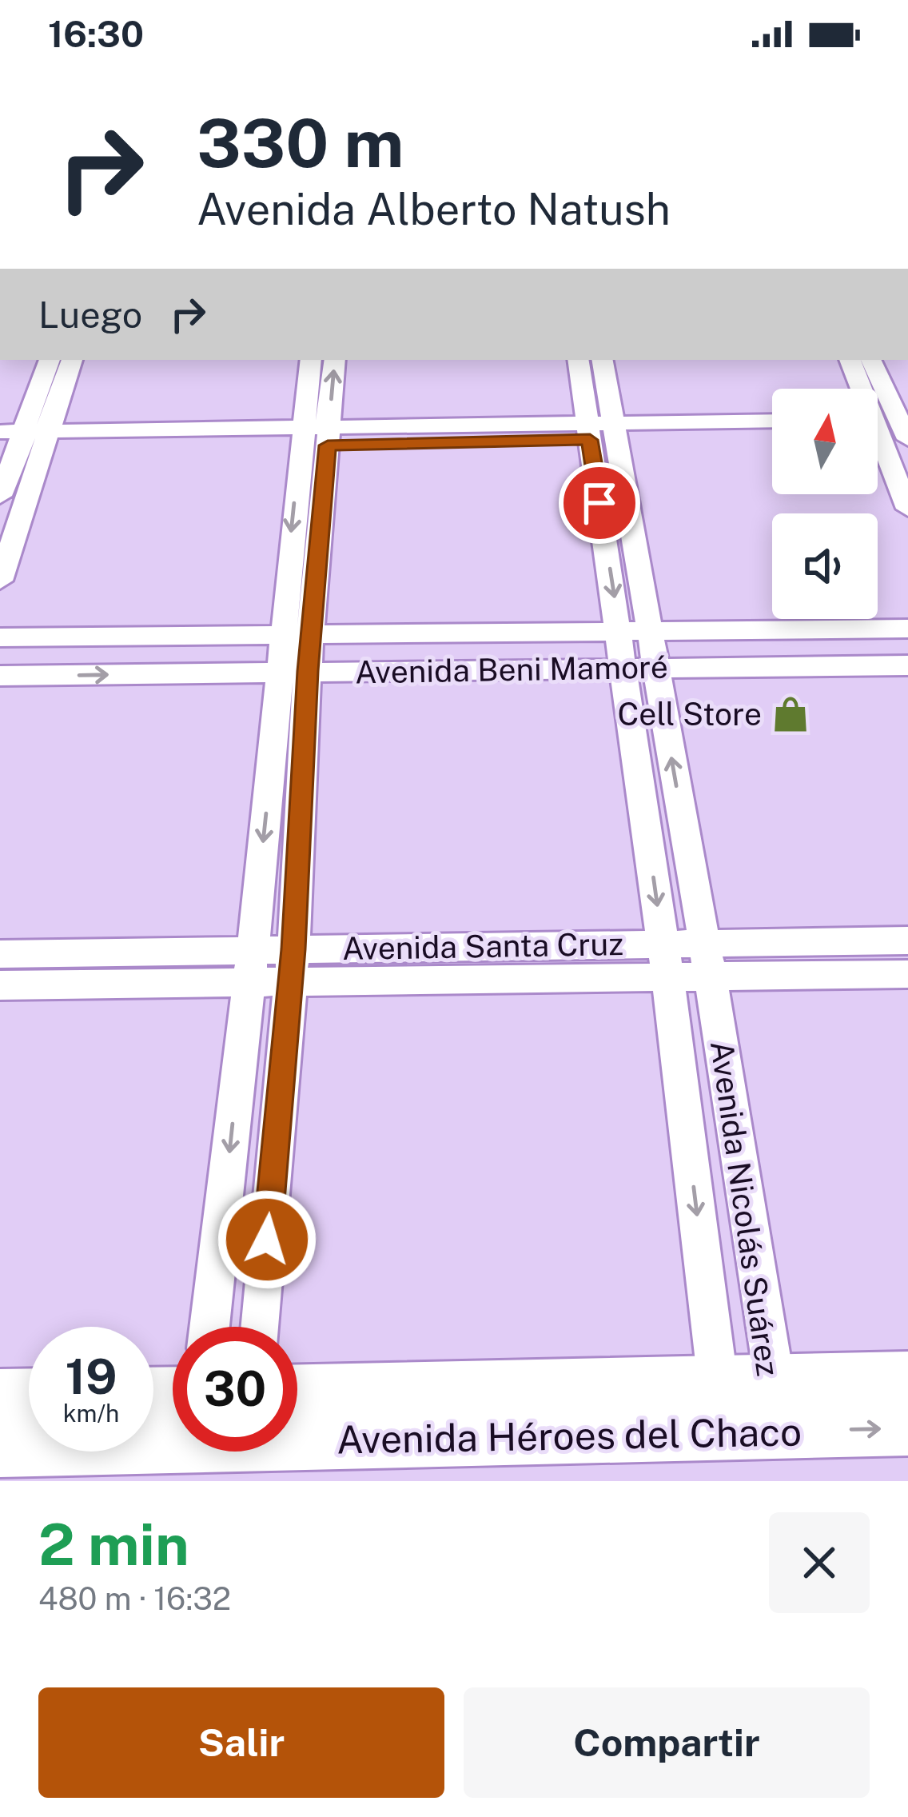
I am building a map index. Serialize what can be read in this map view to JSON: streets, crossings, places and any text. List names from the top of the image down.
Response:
{
  "streets": {
    "main road": ["Avenida Héroes del Chaco"],
    "street": ["Avenida Beni Mamoré", "Avenida Santa Cruz", "Avenida Nicolás Suárez"]
  },
  "crossings": [
    ["Avenida Beni Mamoré", "Avenida Nicolás Suárez"],
    ["Avenida Santa Cruz", "Avenida Nicolás Suárez"],
    ["Avenida Nicolás Suárez", "Avenida Héroes del Chaco"]
  ],
  "places": {
    "shop": ["Cell Store"]
  },
  "north": "top",
  "page": {
    "status": "16:30",
    "turn": ["330 m", "Avenida Alberto Natush"],
    "then": "Luego",
    "speed": "19 km/h",
    "limit": "30",
    "heading": ["2 min", "480 m · 16:32"],
    "buttons": ["Salir", "Compartir"]
  }
}
